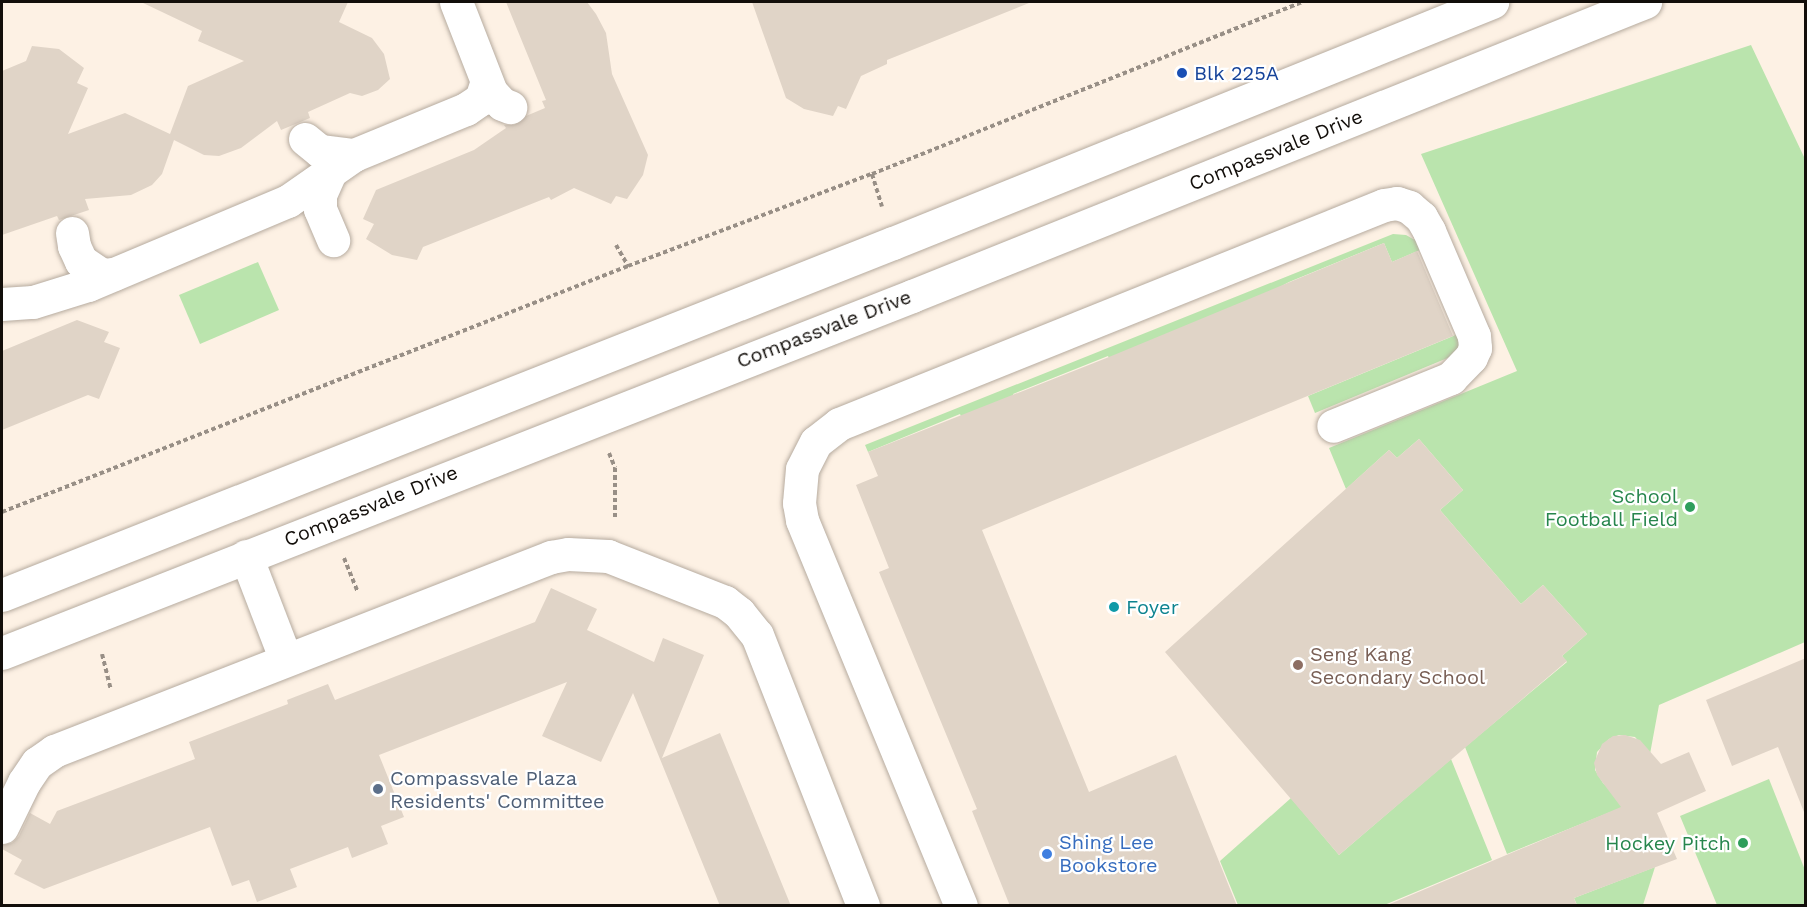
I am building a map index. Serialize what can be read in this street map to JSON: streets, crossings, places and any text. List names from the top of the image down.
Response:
{
  "streets": {
    "street": ["Compassvale Drive"]
  },
  "places": [
    "Blk 225A",
    "School Football Field",
    "Foyer",
    "Seng Kang Secondary School",
    "Compassvale Plaza Residents' Committee",
    "Hockey Pitch",
    "Shing Lee Bookstore"
  ]
}
